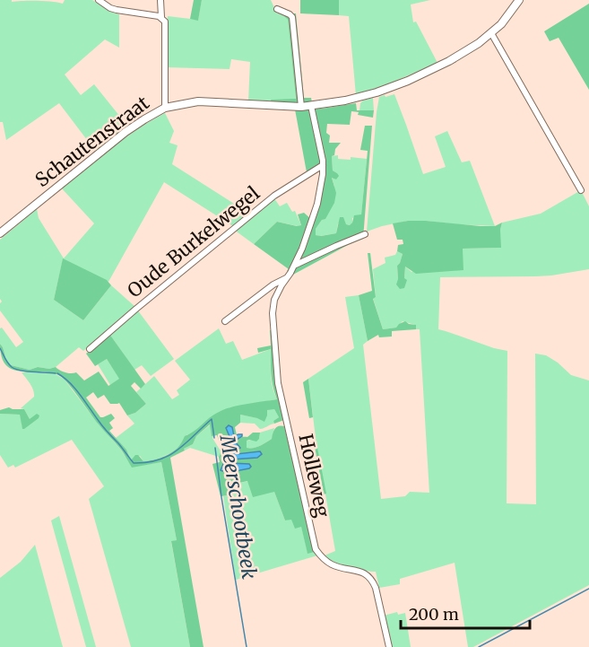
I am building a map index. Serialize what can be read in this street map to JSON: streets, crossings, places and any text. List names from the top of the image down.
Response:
{
  "streets": {
    "street": ["Schautenstraat", "Oude Burkelwegel", "Holleweg"]
  },
  "crossings": [
    ["Schautenstraat", "Holleweg"],
    ["Oude Burkelwegel", "Holleweg"]
  ],
  "water": ["Meerschootbeek"],
  "scale_bar": "200 m"
}
